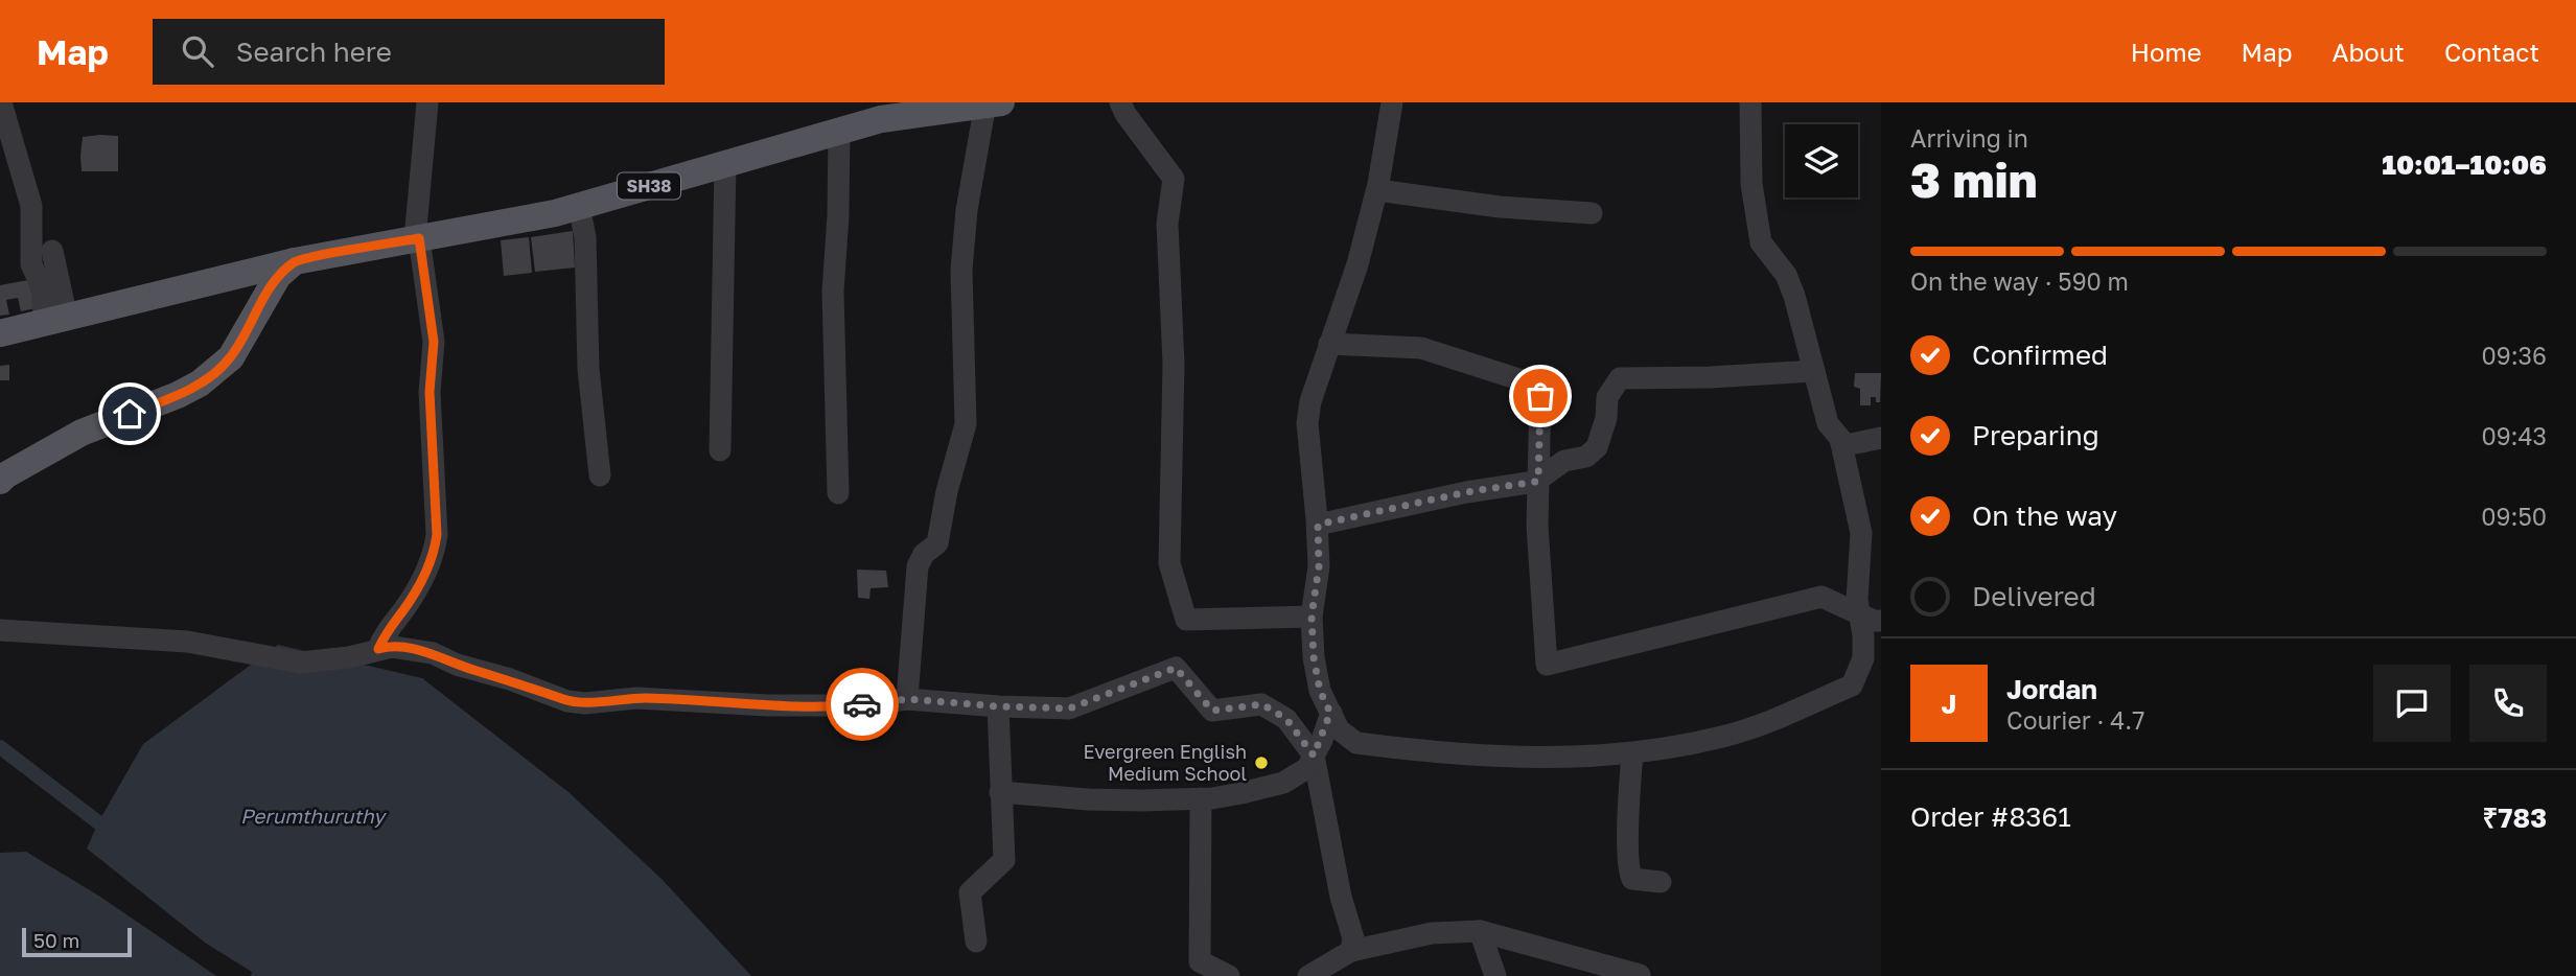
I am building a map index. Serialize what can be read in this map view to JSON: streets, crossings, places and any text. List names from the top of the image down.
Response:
{
  "streets": {
    "main road": ["SH38"]
  },
  "water": ["Perumthuruthy"],
  "places": ["Evergreen English Medium School"],
  "scale_bar": "50 m",
  "page": {
    "header": "Map",
    "search": "Search here",
    "nav": [
      "Home",
      "Map",
      "About",
      "Contact"
    ],
    "heading": ["3 min", "Arriving in", "10:01–10:06"],
    "panel": [
      "Jordan",
      "Courier · 4.7",
      "Order #8361",
      "₹783"
    ],
    "bar": "On the way · 590 m",
    "list": [
      ["Confirmed", "09:36"],
      ["Preparing", "09:43"],
      ["On the way", "09:50"],
      "Delivered"
    ],
    "round": "J",
    "scale": "50 m"
  }
}
